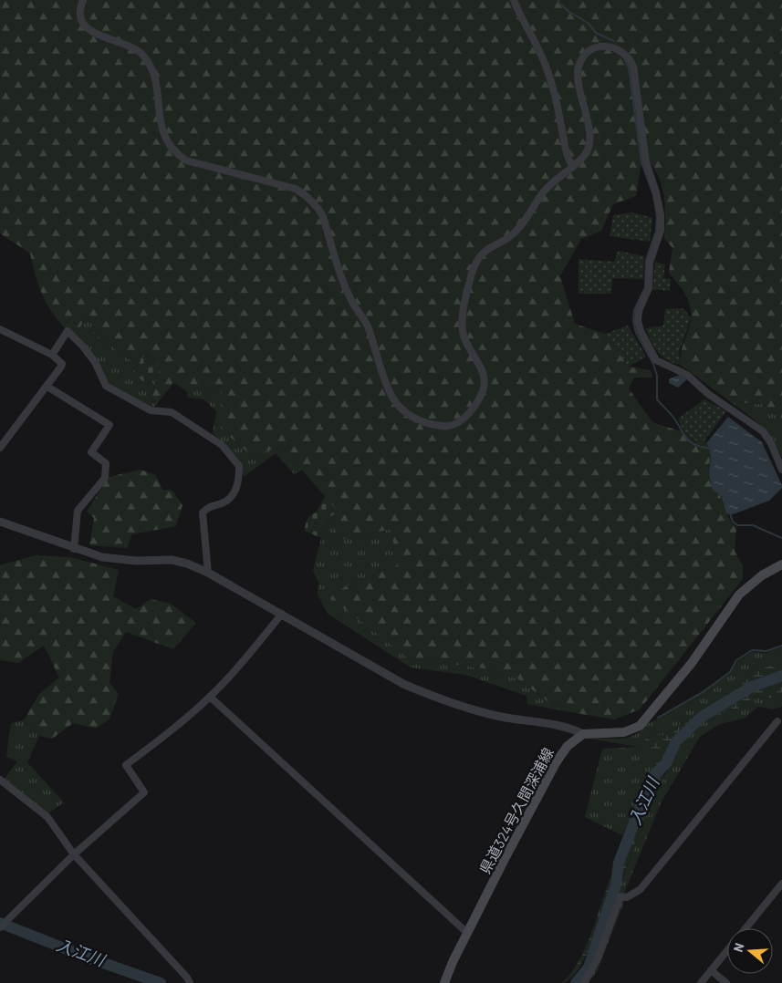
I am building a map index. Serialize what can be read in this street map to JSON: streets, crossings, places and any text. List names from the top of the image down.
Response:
{
  "streets": {
    "main road": ["県道324号久間深浦線"]
  },
  "water": ["入江川"],
  "north": "left"
}
